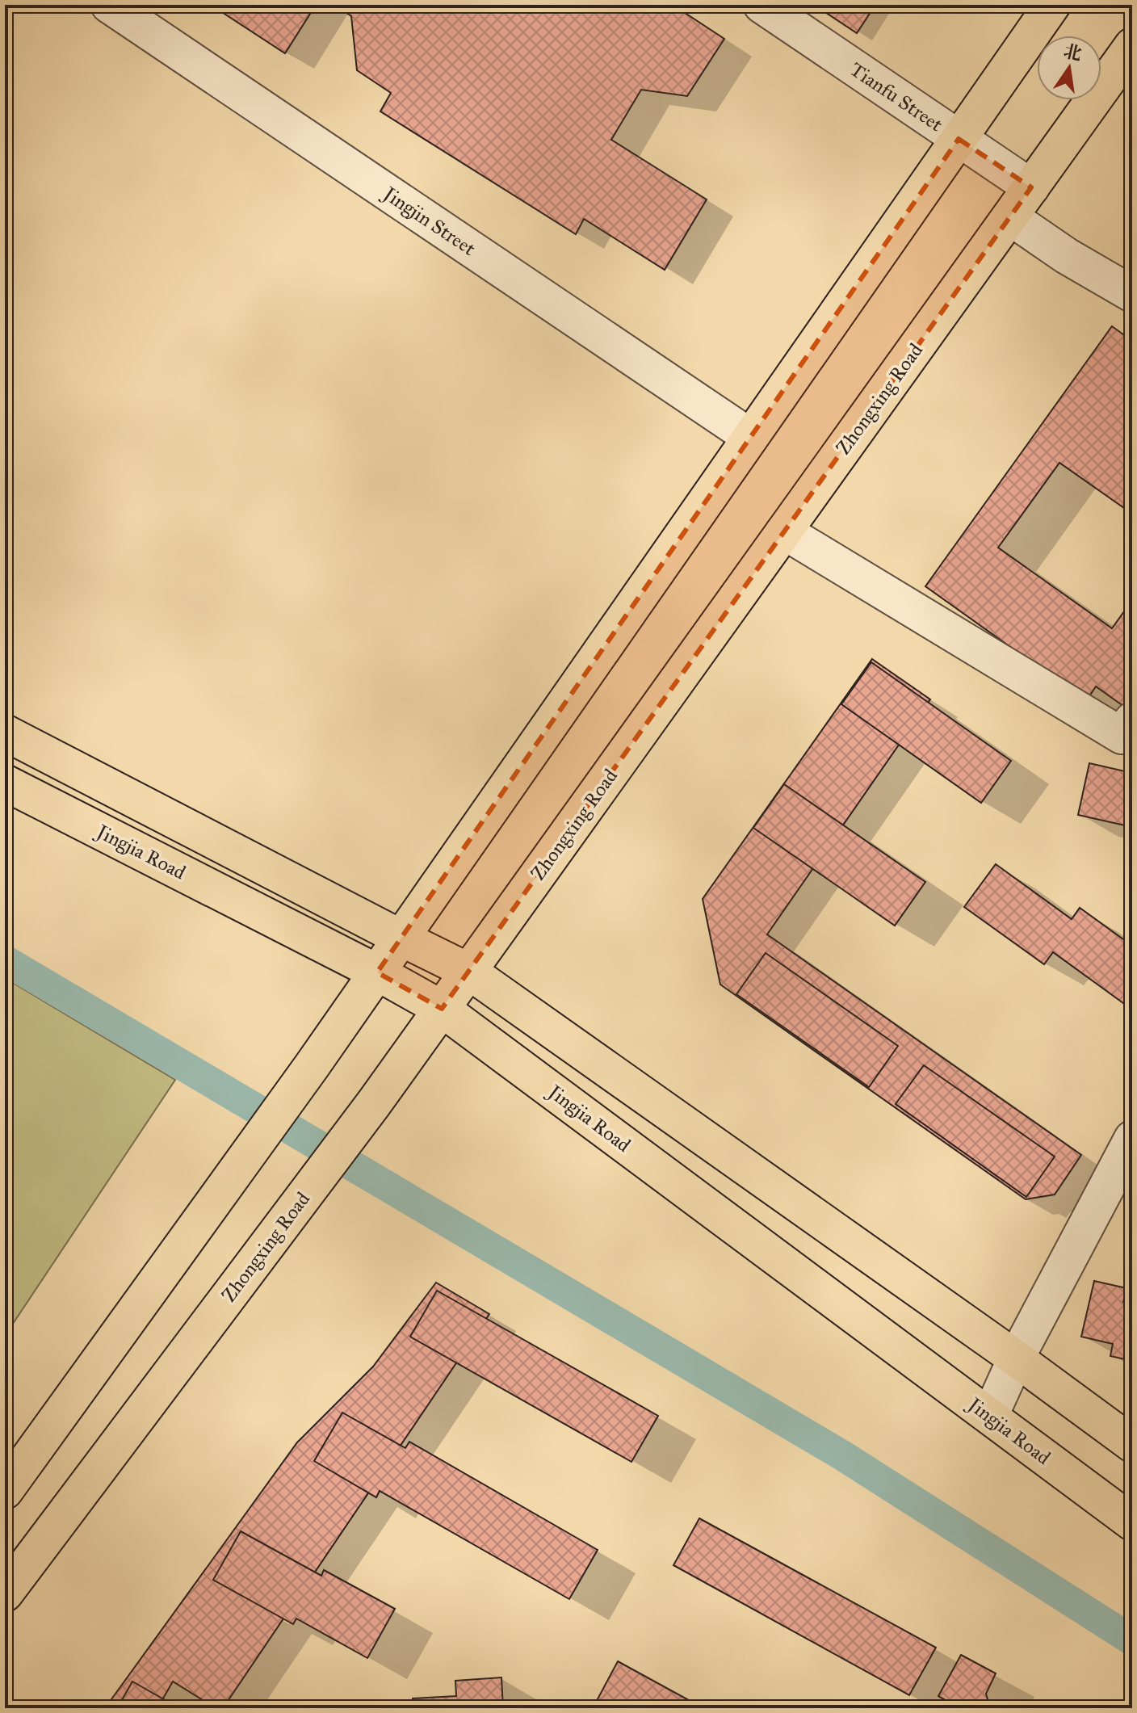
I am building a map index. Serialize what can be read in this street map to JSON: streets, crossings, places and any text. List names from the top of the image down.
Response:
{
  "streets": {
    "main road": ["Zhongxing Road", "Jingjia Road"],
    "street": ["Tianfu Street", "Jingjin Street"]
  },
  "crossings": [
    ["Tianfu Street", "Zhongxing Road"],
    ["Zhongxing Road", "Jingjia Road"]
  ],
  "north": "top"
}
